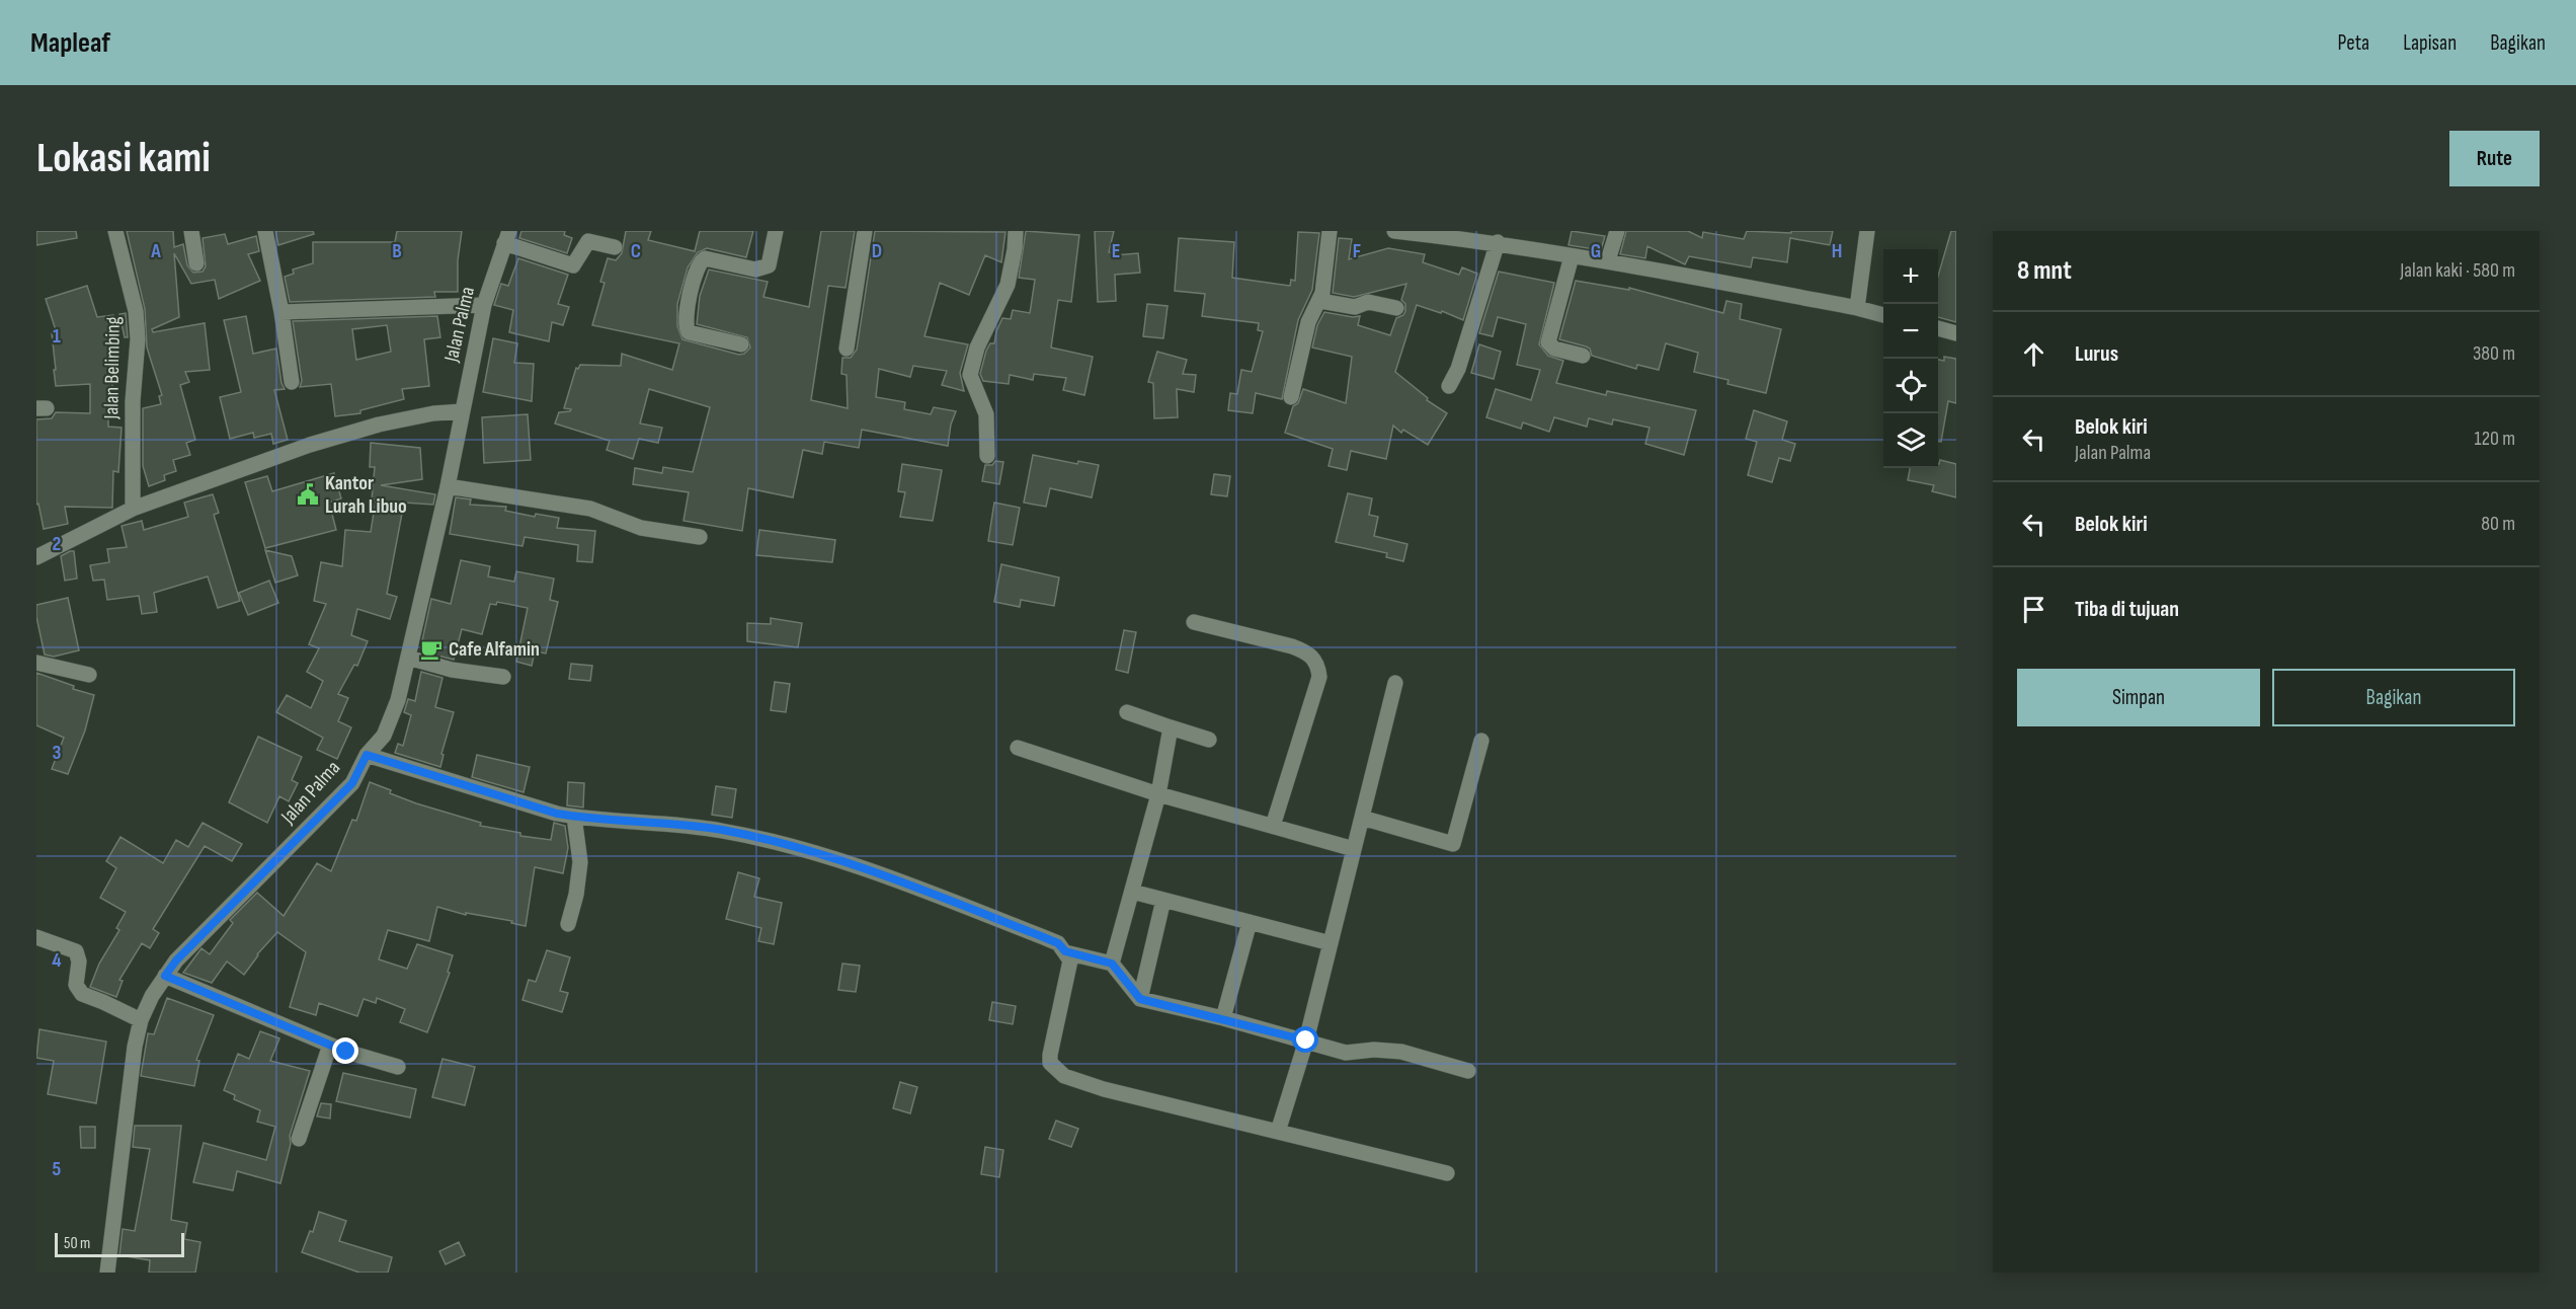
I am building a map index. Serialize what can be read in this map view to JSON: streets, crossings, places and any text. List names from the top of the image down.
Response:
{
  "streets": {
    "street": ["Jalan Palma", "Jalan Belimbing"]
  },
  "places": {
    "public building": ["Kantor Lurah Libuo"],
    "cafe": ["Cafe Alfamin"]
  },
  "scale_bar": "50 m",
  "page": {
    "header": "Mapleaf",
    "nav": ["Peta", "Lapisan", "Bagikan"],
    "buttons": [
      "Rute",
      ["Simpan", "Bagikan"]
    ],
    "title": "Lokasi kami",
    "heading": ["8 mnt", "Jalan kaki · 580 m"],
    "map_buttons": ["+", "−"],
    "list": [
      ["Lurus", "380 m"],
      ["Belok kiri", "Jalan Palma", "120 m"],
      ["Belok kiri", "80 m"],
      "Tiba di tujuan"
    ],
    "scale": "50 m"
  },
  "grid": {
    "columns": [
      "A",
      "B",
      "C",
      "D",
      "E",
      "F",
      "G",
      "H"
    ],
    "rows": [
      "1",
      "2",
      "3",
      "4",
      "5"
    ]
  }
}
